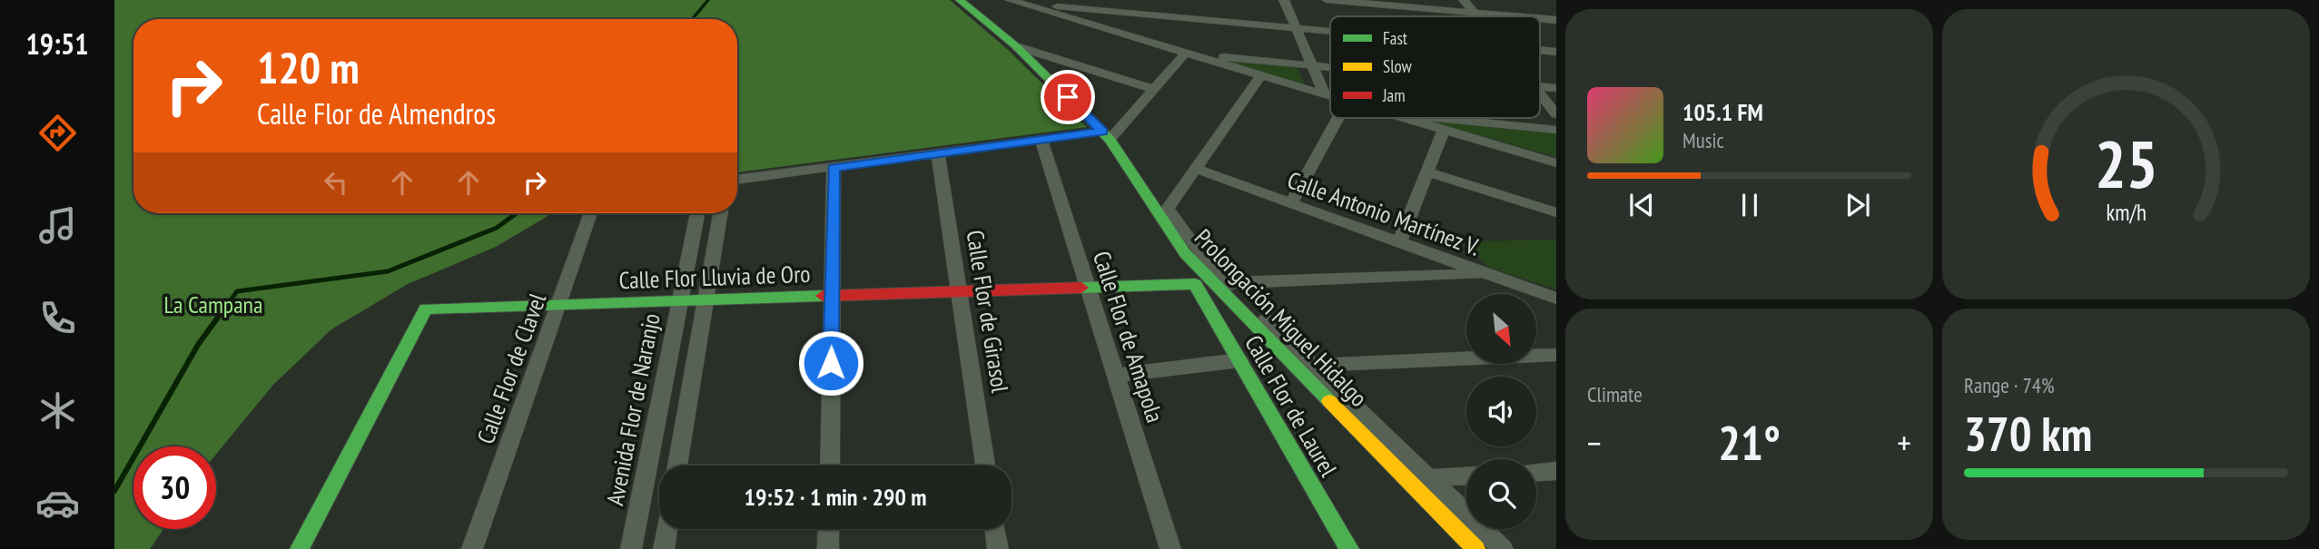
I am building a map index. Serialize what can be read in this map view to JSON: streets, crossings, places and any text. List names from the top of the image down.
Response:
{
  "streets": {
    "street": [
      "Calle Antonio Martínez V.",
      "Calle Flor Lluvia de Oro",
      "Calle Flor de Girasol",
      "Prolongación Miguel Hidalgo",
      "Calle Flor de Amapola",
      "Calle Flor de Clavel",
      "Calle Flor de Laurel",
      "Avenida Flor de Naranjo"
    ]
  },
  "crossings": [
    ["Calle Flor Lluvia de Oro", "Calle Flor de Girasol"],
    ["Calle Flor Lluvia de Oro", "Calle Flor de Amapola"],
    ["Calle Flor Lluvia de Oro", "Calle Flor de Clavel"],
    ["Calle Flor Lluvia de Oro", "Calle Flor de Laurel"],
    ["Calle Flor Lluvia de Oro", "Avenida Flor de Naranjo"]
  ],
  "parks": ["La Campana"],
  "legend": ["Fast", "Slow", "Jam"],
  "north": "bottom right",
  "page": {
    "tabs": "19:51",
    "turn": ["120 m", "Calle Flor de Almendros"],
    "song": ["105.1 FM", "Music"],
    "tile": [
      "Climate",
      ["Range · 74%", "370 km"]
    ],
    "heat": ["−", "21°", "+"],
    "limit": "30",
    "trip": "19:52 · 1 min · 290 m",
    "gauge": ["25", "km/h"]
  }
}
